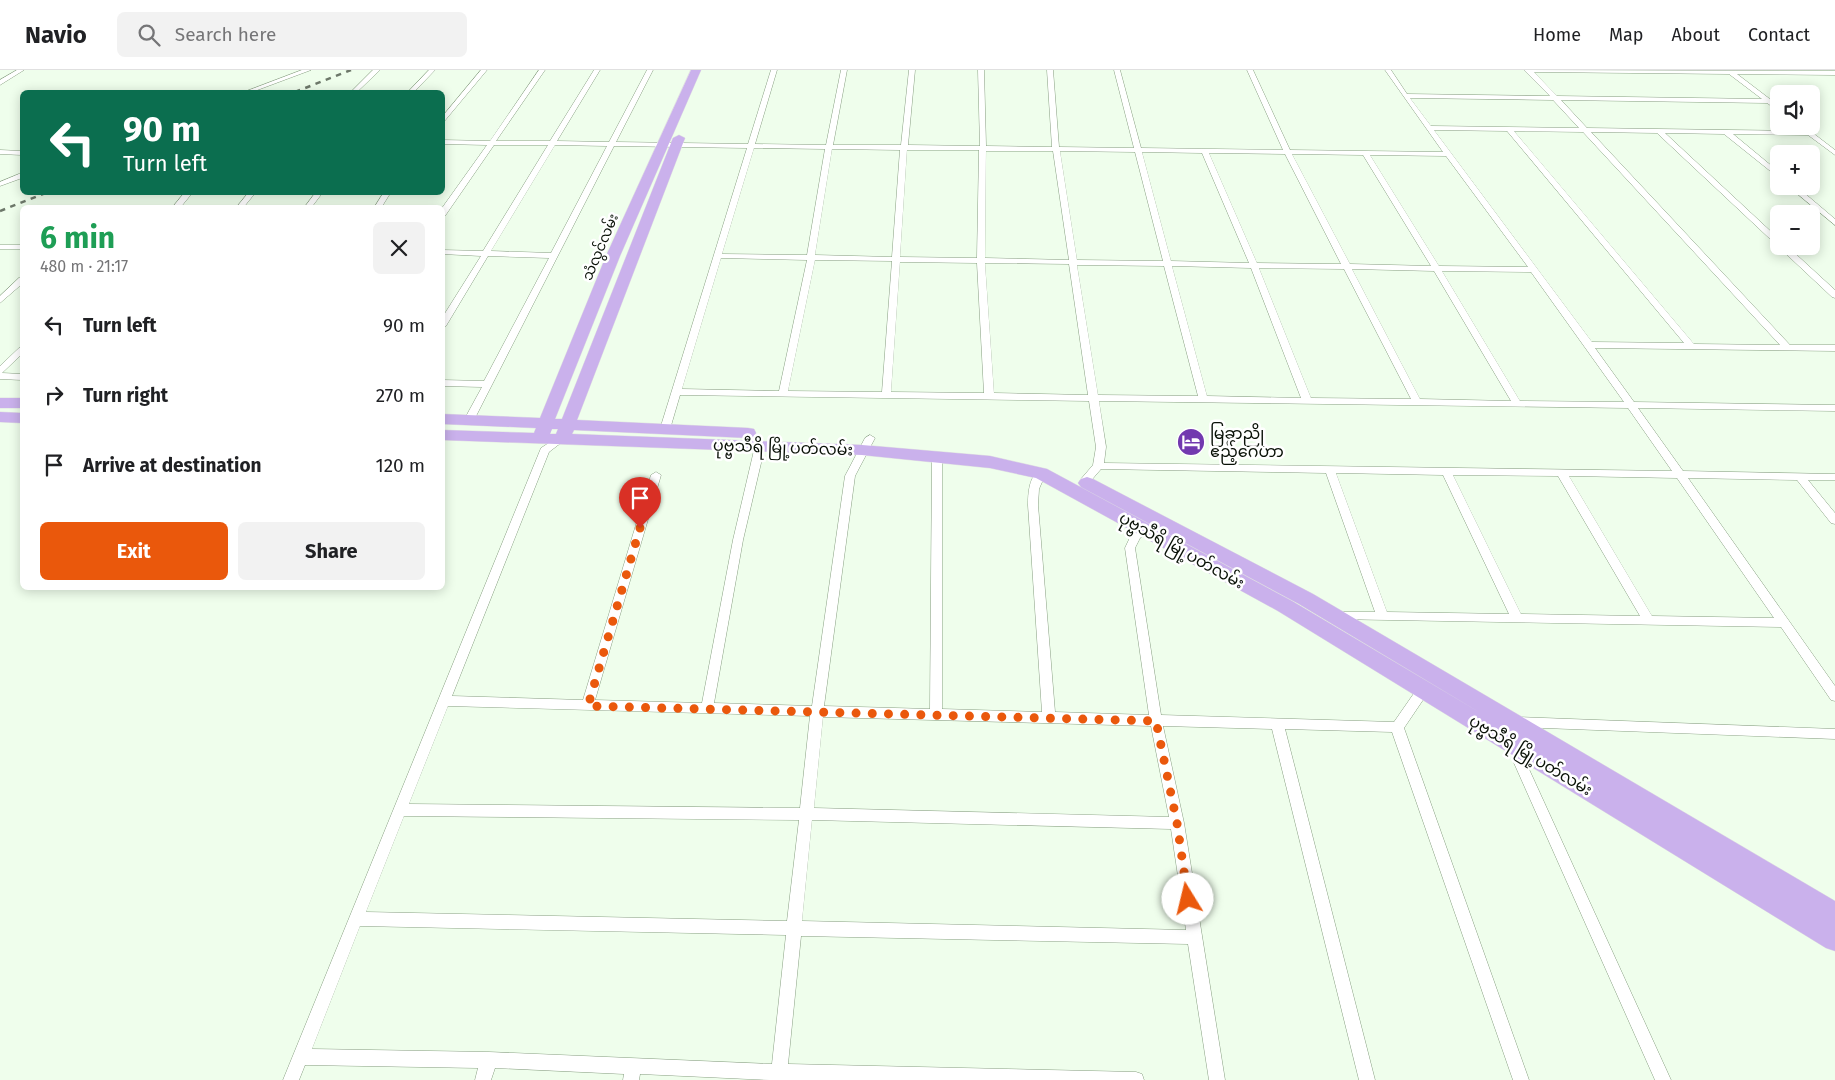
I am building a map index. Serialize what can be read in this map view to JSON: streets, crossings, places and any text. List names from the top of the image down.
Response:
{
  "streets": {
    "main road": ["သံလွင်လမ်း", "ပုဗ္ဗသီရိ မြို့ပတ်လမ်း"]
  },
  "crossings": [
    ["သံလွင်လမ်း", "ပုဗ္ဗသီရိ မြို့ပတ်လမ်း"]
  ],
  "places": {
    "hotel": ["မြခွာညို ဧည့်ဂေဟာ"]
  },
  "page": {
    "header": "Navio",
    "search": "Search here",
    "nav": [
      "Home",
      "Map",
      "About",
      "Contact"
    ],
    "map_buttons": ["+", "−"],
    "turn": ["90 m", "Turn left"],
    "heading": ["6 min", "480 m · 21:17"],
    "list": [
      {
        "name": "Turn left",
        "value": "90 m"
      },
      {
        "name": "Turn right",
        "value": "270 m"
      },
      {
        "name": "Arrive at destination",
        "value": "120 m"
      }
    ],
    "buttons": ["Exit", "Share"]
  }
}
